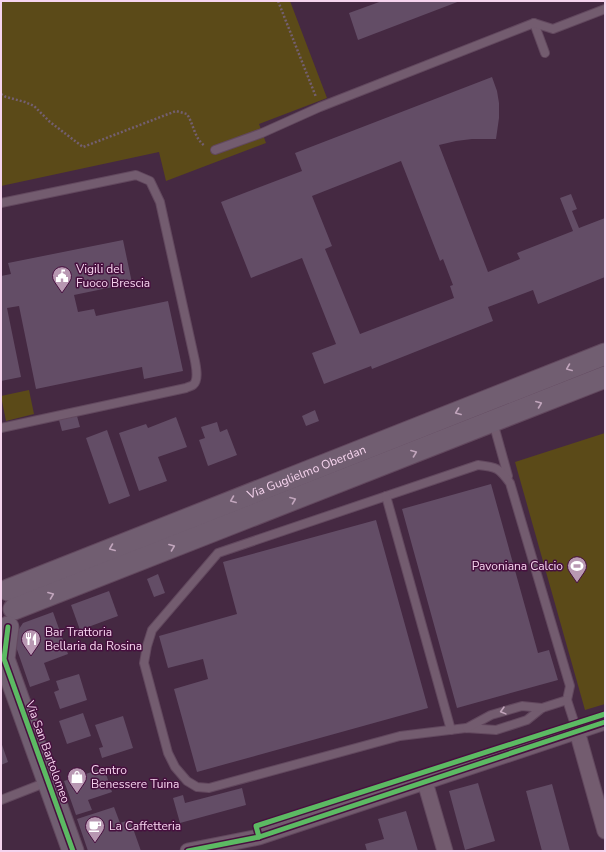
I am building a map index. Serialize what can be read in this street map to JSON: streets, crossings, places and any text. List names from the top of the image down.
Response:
{
  "streets": {
    "main road": ["Via Guglielmo Oberdan", "Via San Bartolomeo"]
  },
  "crossings": [
    ["Via Guglielmo Oberdan", "Via San Bartolomeo"]
  ],
  "places": {
    "public building": ["Vigili del Fuoco Brescia"],
    "sports": ["Pavoniana Calcio"],
    "restaurant": ["Bar Trattoria Bellaria da Rosina"],
    "shop": ["Centro Benessere Tuina"],
    "cafe": ["La Caffetteria"]
  }
}
